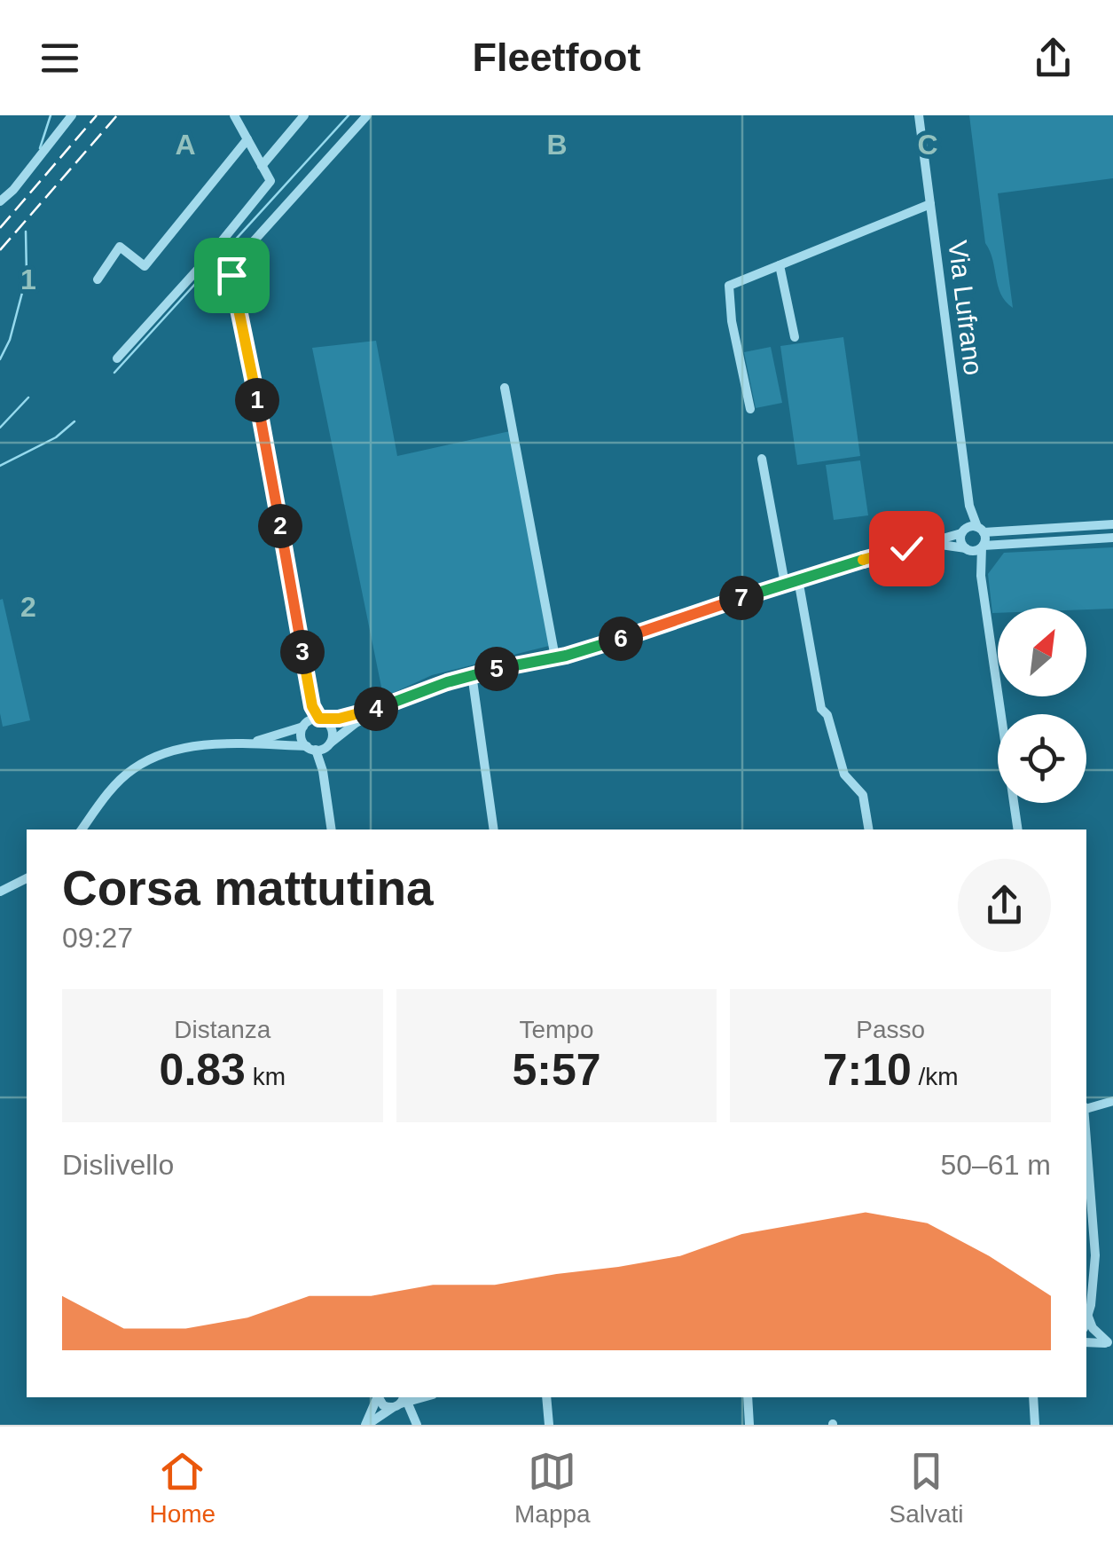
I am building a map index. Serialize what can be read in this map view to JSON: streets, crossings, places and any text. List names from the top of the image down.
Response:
{
  "streets": {
    "street": ["Via Lufrano"]
  },
  "north": "top right",
  "page": {
    "header": "Fleetfoot",
    "pins": [
      "1",
      "2",
      "7",
      "6",
      "3",
      "5",
      "4"
    ],
    "heading": ["Corsa mattutina", "09:27"],
    "stats": [
      ["Distanza", "0.83 km"],
      ["Tempo", "5:57"],
      ["Passo", "7:10 /km"]
    ],
    "chart": ["Dislivello", "50–61 m"],
    "tabs": ["Home", "Mappa", "Salvati"]
  },
  "grid": {
    "columns": ["A", "B", "C"],
    "rows": ["1", "2"]
  }
}
